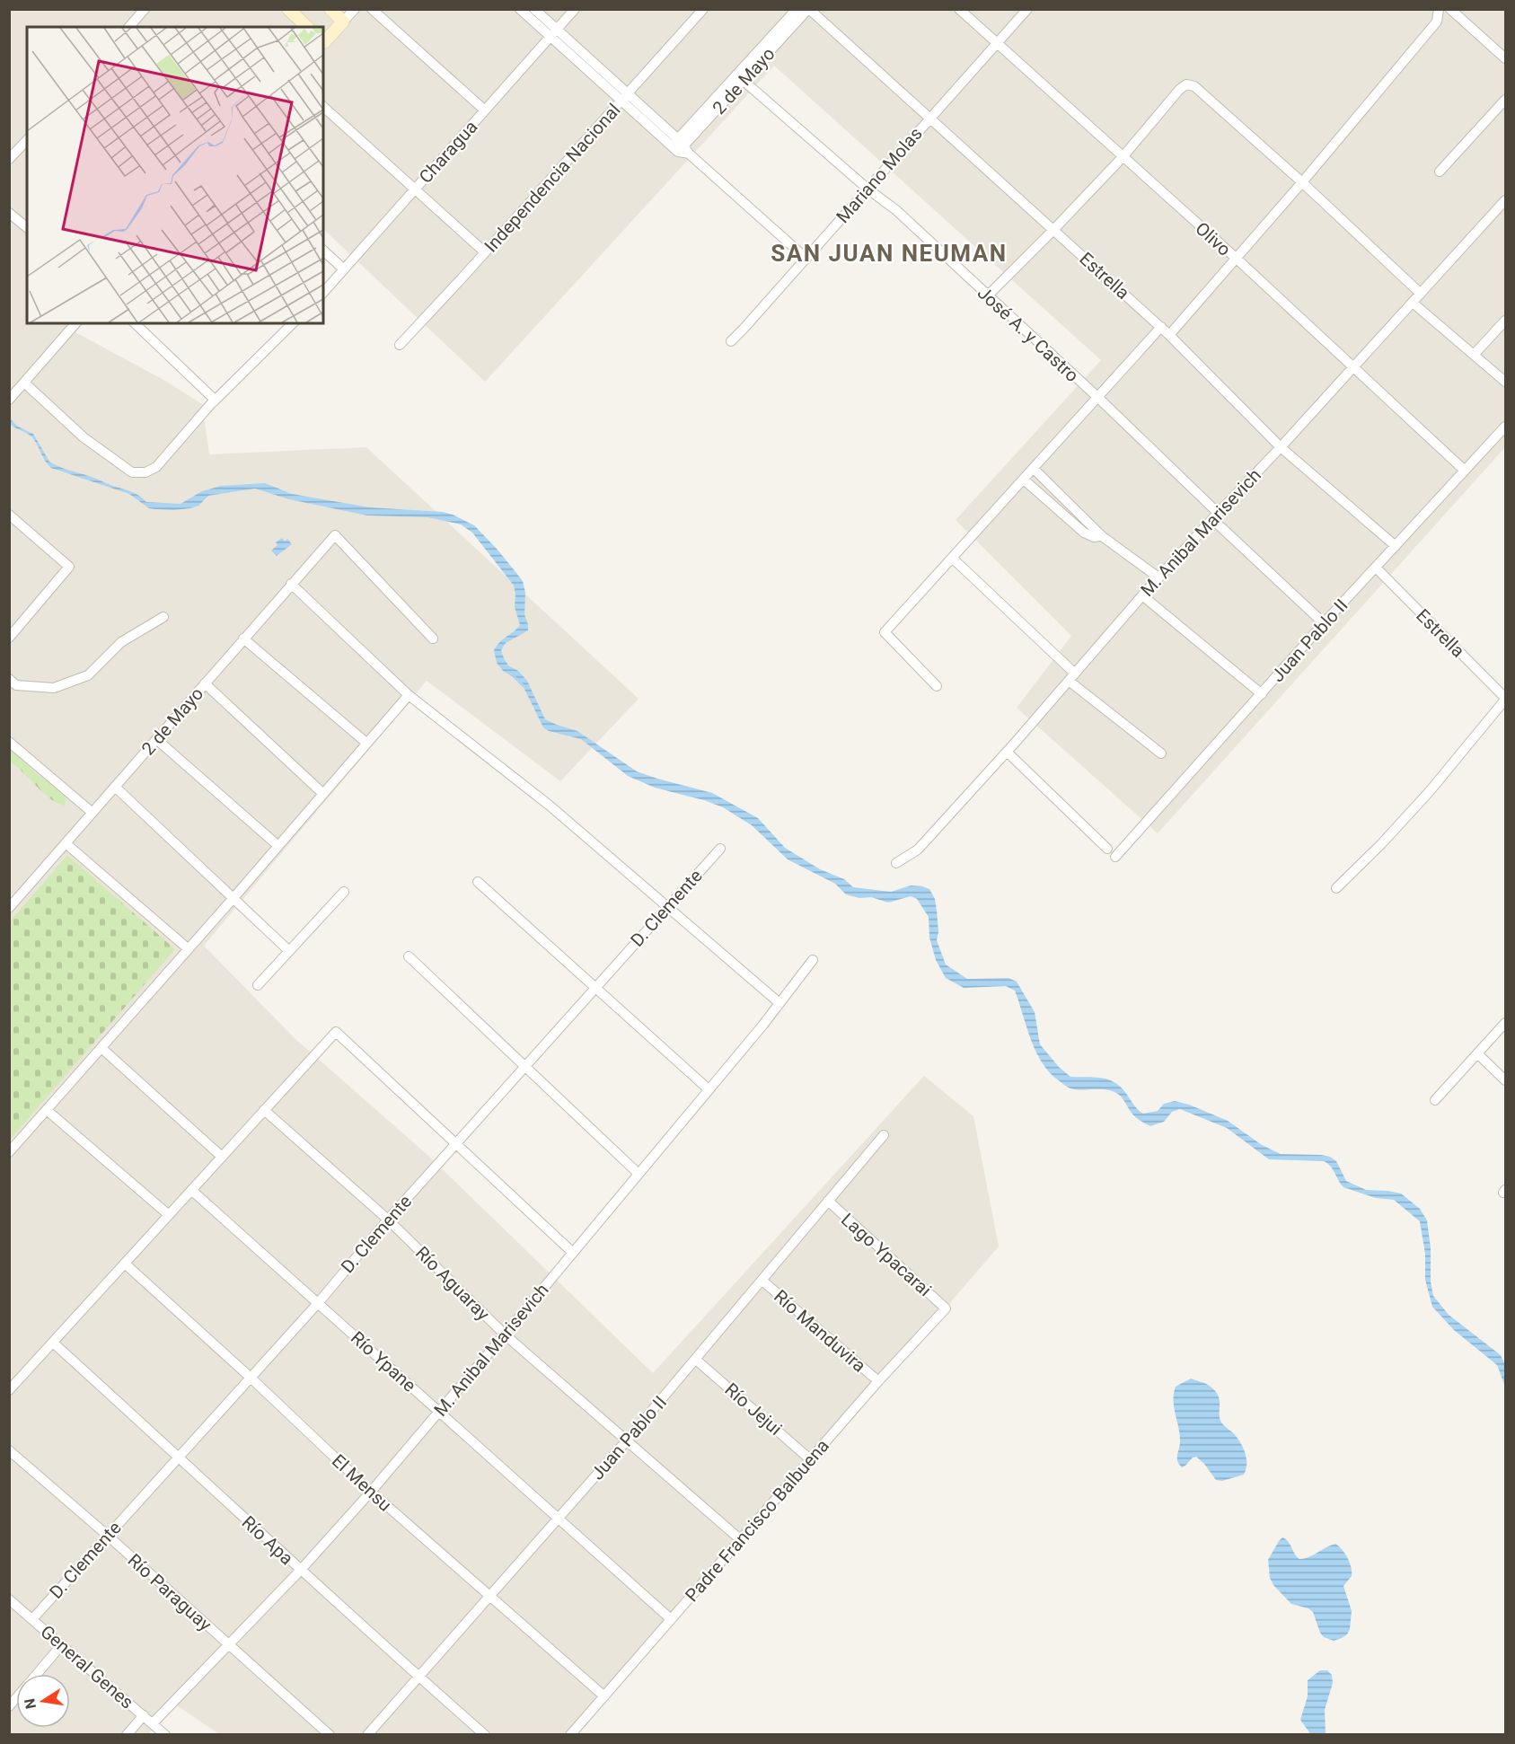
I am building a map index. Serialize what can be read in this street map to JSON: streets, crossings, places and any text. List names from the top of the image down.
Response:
{
  "streets": {
    "street": [
      "2 de Mayo",
      "Charagua",
      "Mariano Molas",
      "Independencia Nacional",
      "Olivo",
      "Estrella",
      "José A. y Castro",
      "M. Anibal Marisevich",
      "Juan Pablo II",
      "D. Clemente",
      "Lago Ypacarai",
      "Río Aguaray",
      "Río Manduvira",
      "Río Ypane",
      "Río Jejui",
      "El Mensu",
      "Padre Francisco Balbuena",
      "Río Apa",
      "Río Paraguay",
      "General Genes"
    ]
  },
  "crossings": [
    ["2 de Mayo", "Estrella"],
    ["2 de Mayo", "José A. y Castro"],
    ["Mariano Molas", "Olivo"],
    ["Mariano Molas", "Estrella"],
    ["Mariano Molas", "José A. y Castro"],
    ["Olivo", "M. Anibal Marisevich"],
    ["Olivo", "Juan Pablo II"],
    ["Estrella", "M. Anibal Marisevich"],
    ["Estrella", "Juan Pablo II"],
    ["José A. y Castro", "M. Anibal Marisevich"],
    ["José A. y Castro", "Juan Pablo II"],
    ["M. Anibal Marisevich", "Río Aguaray"],
    ["M. Anibal Marisevich", "Río Ypane"],
    ["M. Anibal Marisevich", "El Mensu"],
    ["M. Anibal Marisevich", "Río Apa"],
    ["M. Anibal Marisevich", "Río Paraguay"],
    ["M. Anibal Marisevich", "General Genes"],
    ["Juan Pablo II", "Lago Ypacarai"],
    ["Juan Pablo II", "Río Aguaray"],
    ["Juan Pablo II", "Río Manduvira"],
    ["Juan Pablo II", "Río Ypane"],
    ["Juan Pablo II", "Río Jejui"],
    ["Juan Pablo II", "El Mensu"],
    ["Juan Pablo II", "Río Apa"],
    ["D. Clemente", "Río Aguaray"],
    ["D. Clemente", "Río Ypane"],
    ["D. Clemente", "El Mensu"],
    ["D. Clemente", "Río Apa"],
    ["D. Clemente", "Río Paraguay"],
    ["D. Clemente", "General Genes"],
    ["Lago Ypacarai", "Padre Francisco Balbuena"],
    ["Río Aguaray", "Padre Francisco Balbuena"],
    ["Río Manduvira", "Padre Francisco Balbuena"],
    ["Río Ypane", "Padre Francisco Balbuena"],
    ["Río Jejui", "Padre Francisco Balbuena"],
    ["El Mensu", "Padre Francisco Balbuena"]
  ],
  "districts": ["SAN JUAN NEUMAN"],
  "north": "left"
}
